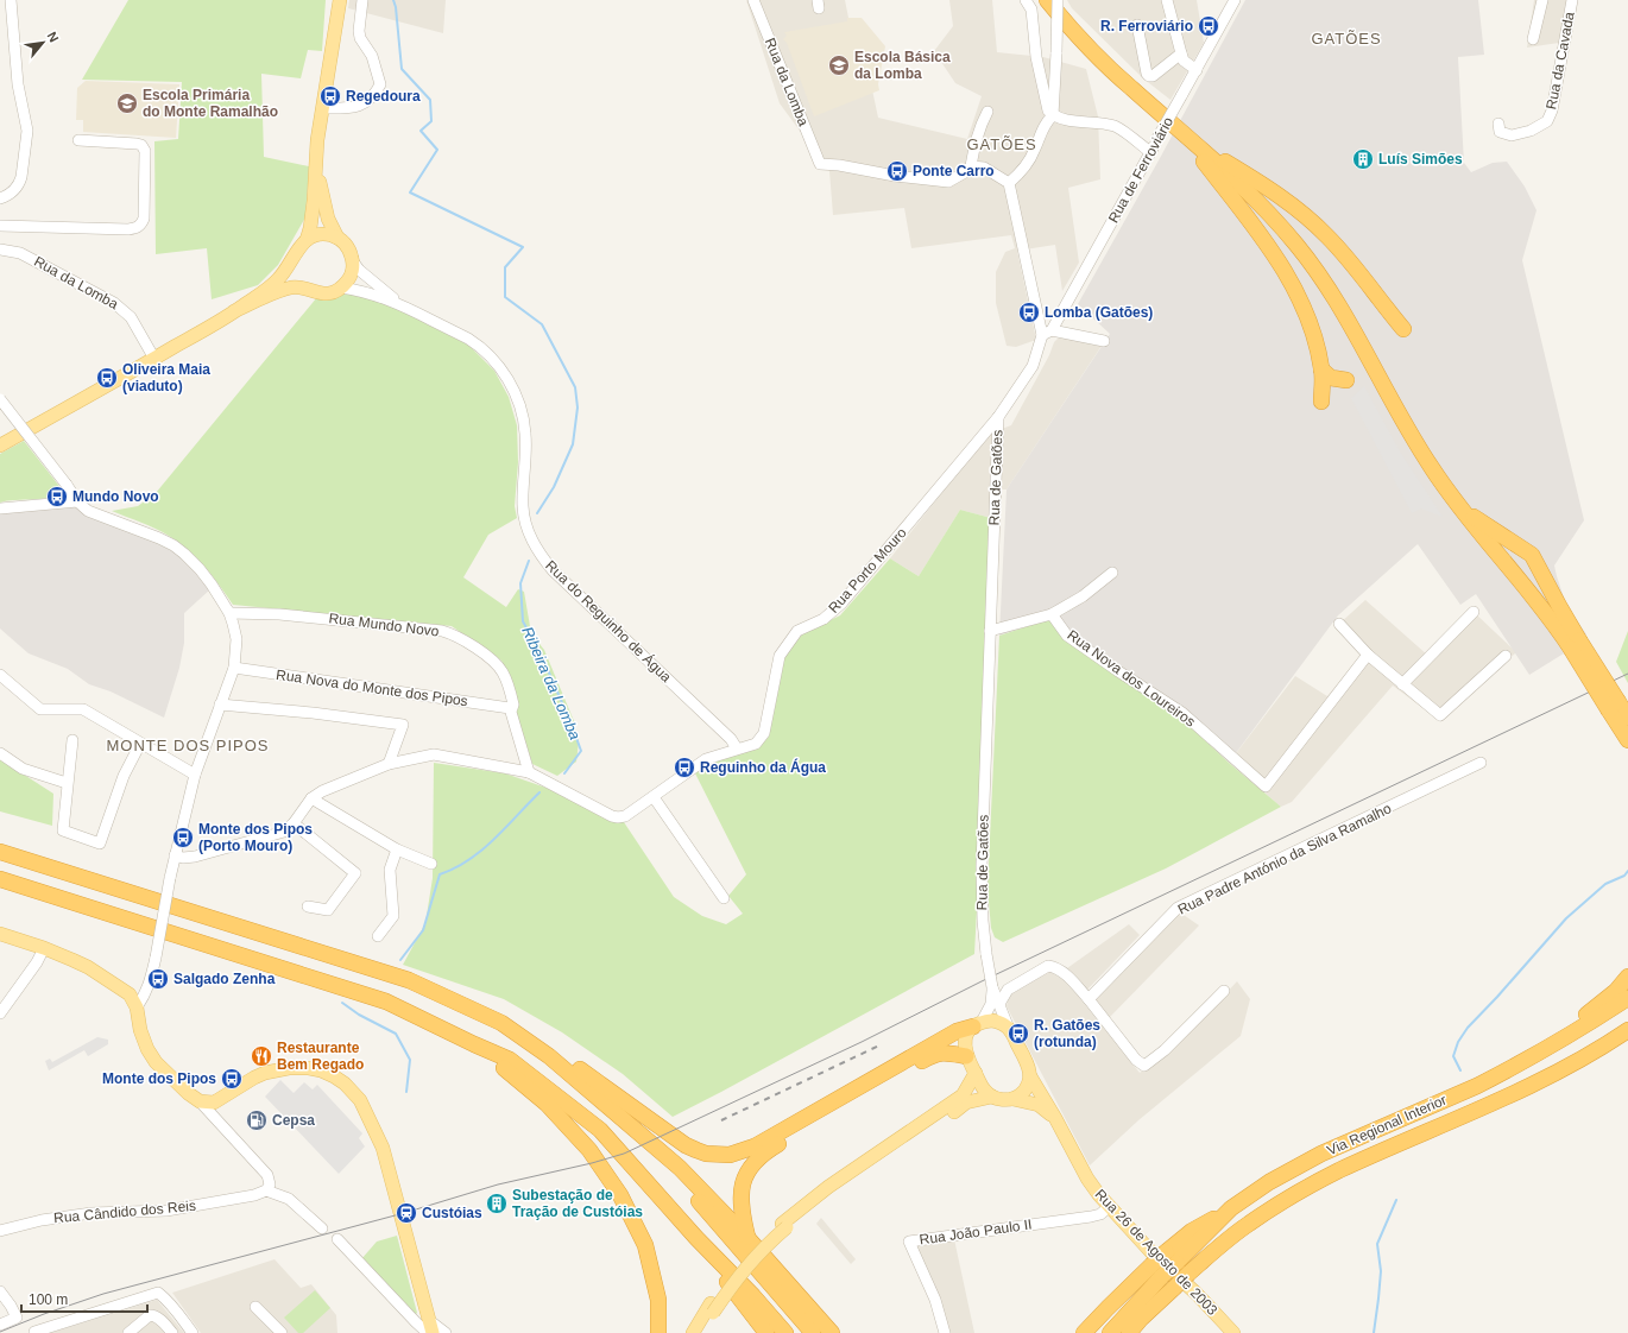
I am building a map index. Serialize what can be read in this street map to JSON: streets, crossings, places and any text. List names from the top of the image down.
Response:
{
  "streets": {
    "highway": ["Via Regional Interior"],
    "main road": ["Rua 26 de Agosto de 2003"],
    "street": [
      "Rua da Cavada",
      "Rua da Lomba",
      "Rua de Ferroviário",
      "Rua de Gatões",
      "Rua Porto Mouro",
      "Rua do Reguinho de Água",
      "Rua Mundo Novo",
      "Rua Nova dos Loureiros",
      "Rua Nova do Monte dos Pipos",
      "Rua Padre António da Silva Ramalho",
      "Rua Cândido dos Reis",
      "Rua João Paulo II"
    ]
  },
  "crossings": [
    ["Rua de Ferroviário", "Rua de Gatões"],
    ["Rua de Gatões", "Rua Porto Mouro"],
    ["Rua de Gatões", "Rua 26 de Agosto de 2003"],
    ["Rua Porto Mouro", "Rua do Reguinho de Água"],
    ["Rua Porto Mouro", "Rua Mundo Novo"],
    ["Rua Mundo Novo", "Rua Nova do Monte dos Pipos"],
    ["Rua João Paulo II", "Rua 26 de Agosto de 2003"]
  ],
  "districts": ["GATÕES", "GATÕES", "MONTE DOS PIPOS"],
  "water": ["Ribeira da Lomba"],
  "places": {
    "bus stop": [
      "R. Ferroviário",
      "Regedoura",
      "Ponte Carro",
      "Lomba (Gatões)",
      "Oliveira Maia (viaduto)",
      "Mundo Novo",
      "Reguinho da Água",
      "Monte dos Pipos (Porto Mouro)",
      "Salgado Zenha",
      "R. Gatões (rotunda)",
      "Monte dos Pipos"
    ],
    "school or university": ["Escola Básica da Lomba", "Escola Primária do Monte Ramalhão"],
    "building": ["Luís Simões", "Subestação de Tração de Custóias"],
    "restaurant": ["Restaurante Bem Regado"],
    "fuel station": ["Cepsa"],
    "station": ["Custóias"]
  },
  "scale_bar": "100 m",
  "north": "top right"
}
